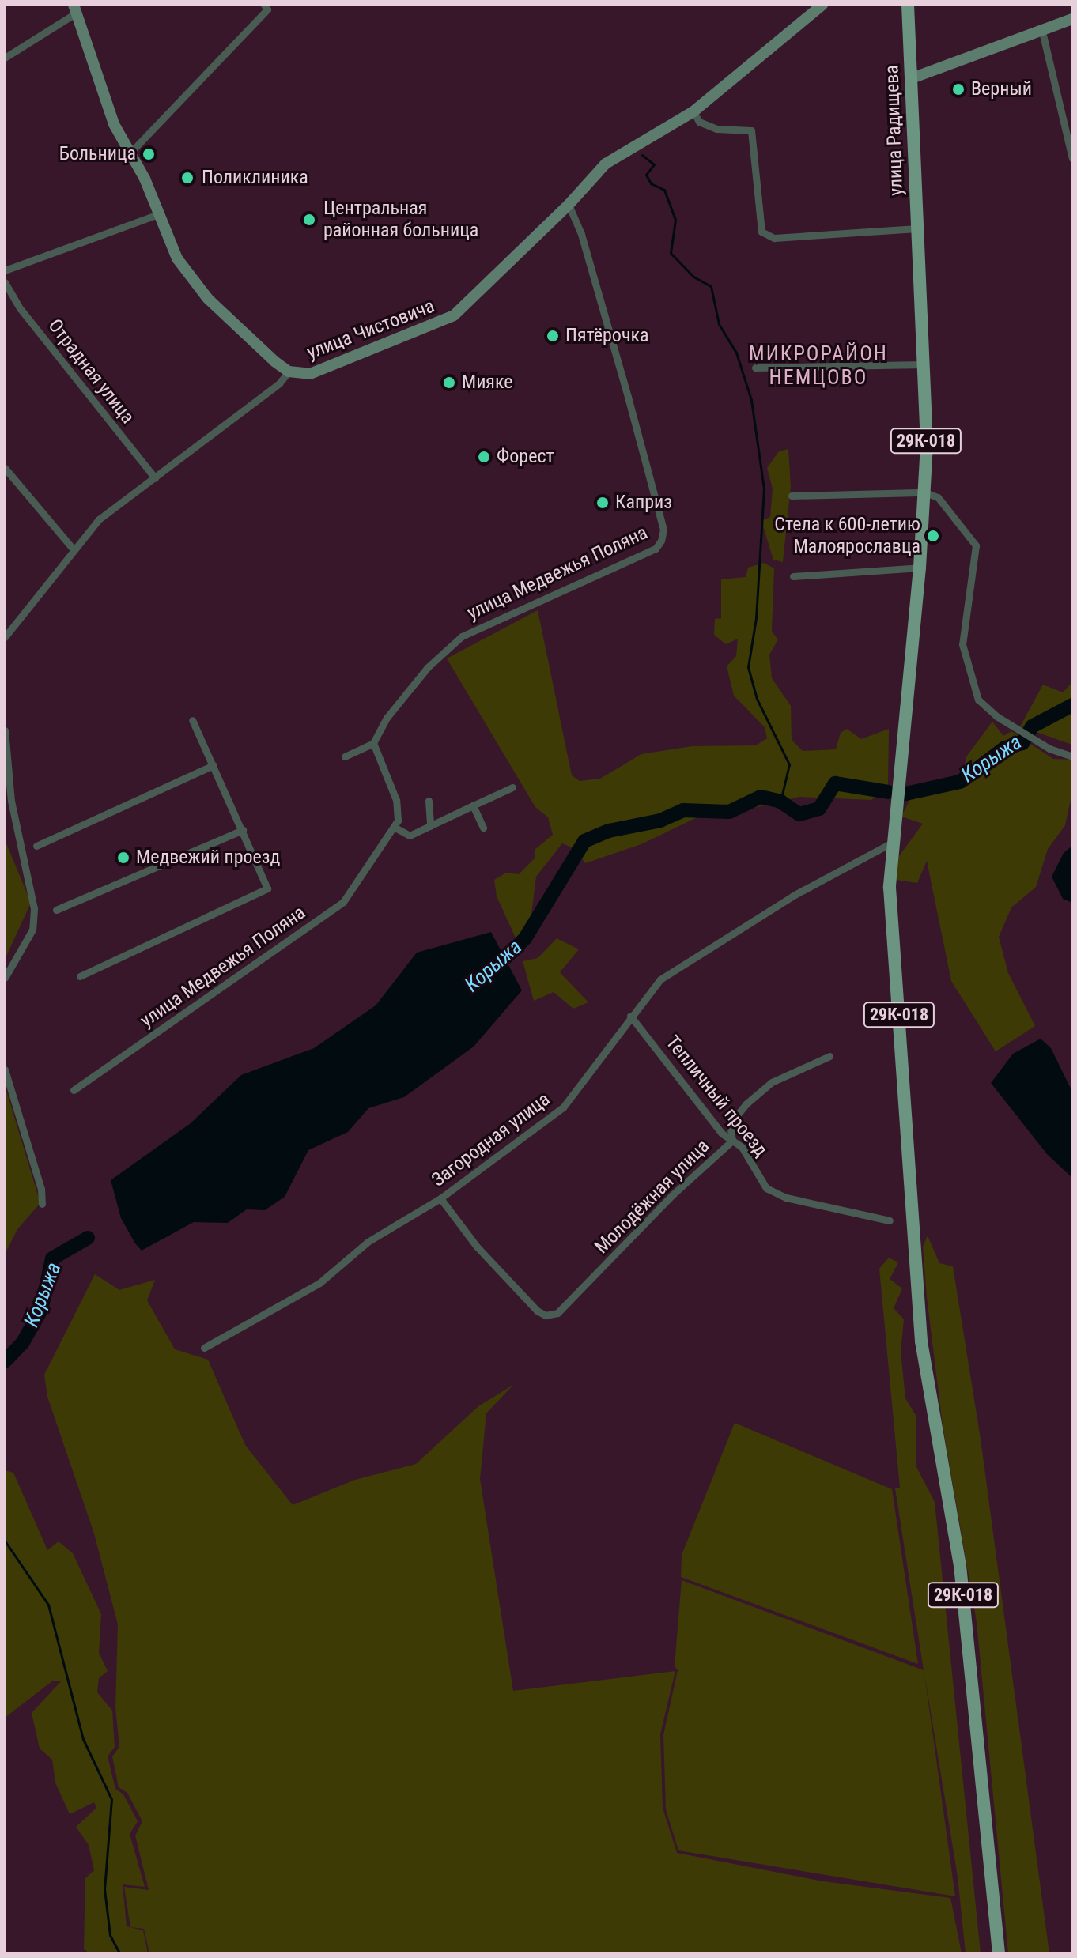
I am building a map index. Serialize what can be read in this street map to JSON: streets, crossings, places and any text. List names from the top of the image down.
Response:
{
  "streets": {
    "main road": ["улица Радищева", "29К-018"],
    "street": [
      "улица Чистовича",
      "Отрадная улица",
      "улица Медвежья Поляна",
      "Тепличный проезд",
      "Загородная улица",
      "Молодёжная улица"
    ]
  },
  "crossings": [
    ["улица Радищева", "29К-018"],
    ["улица Чистовича", "улица Медвежья Поляна"],
    ["29К-018", "Загородная улица"],
    ["Тепличный проезд", "Загородная улица"],
    ["Тепличный проезд", "Молодёжная улица"],
    ["Загородная улица", "Молодёжная улица"]
  ],
  "districts": ["МИКРОРАЙОН НЕМЦОВО"],
  "water": ["Корыжа"],
  "places": [
    "Верный",
    "Больница",
    "Поликлиника",
    "Центральная районная больница",
    "Пятёрочка",
    "Мияке",
    "Форест",
    "Каприз",
    "Стела к 600-летию Малоярославца",
    "Медвежий проезд"
  ]
}
